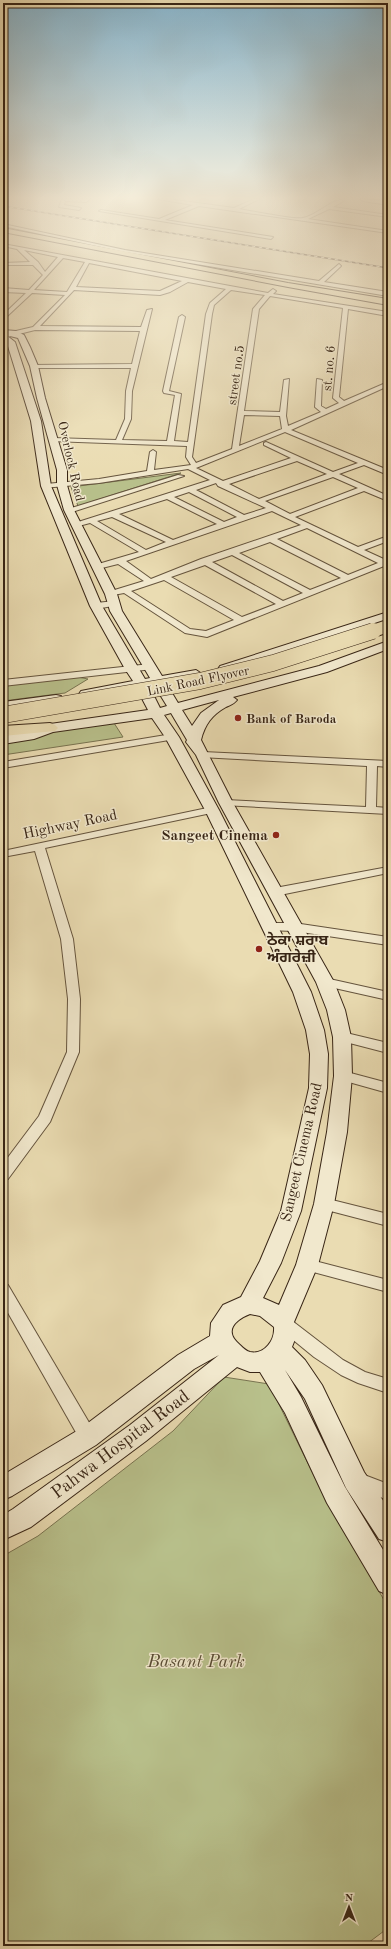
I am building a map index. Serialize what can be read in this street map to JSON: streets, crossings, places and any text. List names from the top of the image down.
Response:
{
  "streets": {
    "main road": ["Link Road Flyover"],
    "street": [
      "st. no. 6",
      "street no.5",
      "Overlock Road",
      "Highway Road",
      "Sangeet Cinema Road",
      "Pahwa Hospital Road"
    ]
  },
  "crossings": [
    ["Overlock Road", "Sangeet Cinema Road"],
    ["Highway Road", "Sangeet Cinema Road"],
    ["Sangeet Cinema Road", "Pahwa Hospital Road"]
  ],
  "parks": ["Basant Park"],
  "places": ["Bank of Baroda", "Sangeet Cinema", "ਠੇਕਾ ਸ਼ਰਾਬ ਅੰਗਰੇਜ਼ੀ"],
  "north": "top"
}
